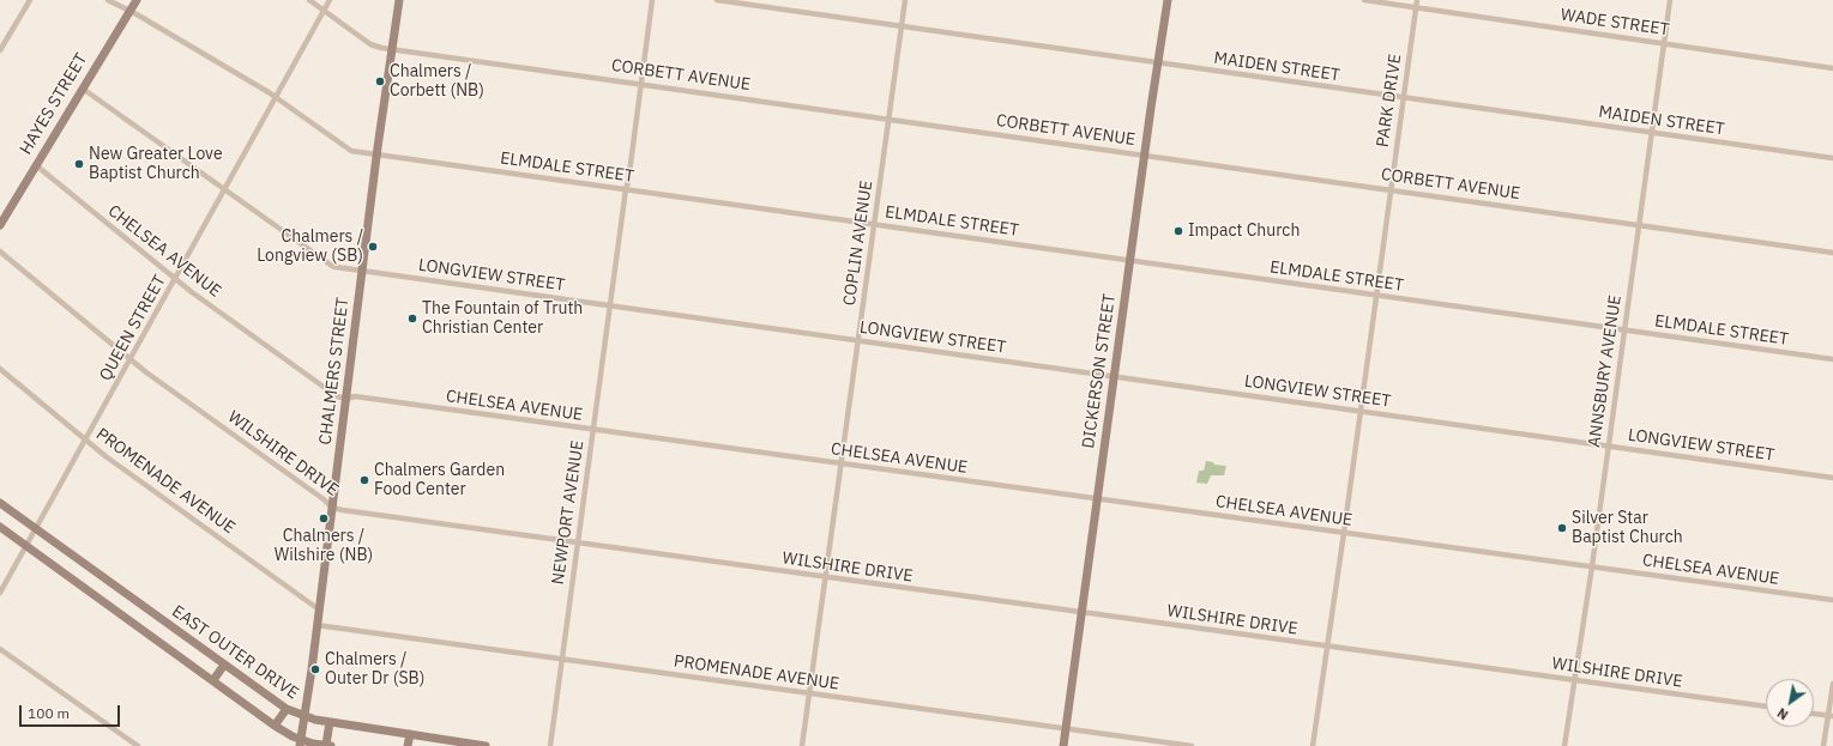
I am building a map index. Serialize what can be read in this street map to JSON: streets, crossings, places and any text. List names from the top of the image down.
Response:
{
  "streets": {
    "street": [
      "WADE STREET",
      "MAIDEN STREET",
      "CORBETT AVENUE",
      "PARK DRIVE",
      "HAYES STREET",
      "ELMDALE STREET",
      "COPLIN AVENUE",
      "CHELSEA AVENUE",
      "LONGVIEW STREET",
      "QUEEN STREET",
      "CHALMERS STREET",
      "DICKERSON STREET",
      "ANNSBURY AVENUE",
      "WILSHIRE DRIVE",
      "PROMENADE AVENUE",
      "NEWPORT AVENUE",
      "EAST OUTER DRIVE"
    ]
  },
  "crossings": [
    ["WADE STREET", "PARK DRIVE"],
    ["WADE STREET", "ANNSBURY AVENUE"],
    ["MAIDEN STREET", "PARK DRIVE"],
    ["MAIDEN STREET", "COPLIN AVENUE"],
    ["MAIDEN STREET", "DICKERSON STREET"],
    ["MAIDEN STREET", "ANNSBURY AVENUE"],
    ["CORBETT AVENUE", "PARK DRIVE"],
    ["CORBETT AVENUE", "COPLIN AVENUE"],
    ["CORBETT AVENUE", "QUEEN STREET"],
    ["CORBETT AVENUE", "CHALMERS STREET"],
    ["CORBETT AVENUE", "DICKERSON STREET"],
    ["CORBETT AVENUE", "ANNSBURY AVENUE"],
    ["CORBETT AVENUE", "NEWPORT AVENUE"],
    ["PARK DRIVE", "ELMDALE STREET"],
    ["PARK DRIVE", "CHELSEA AVENUE"],
    ["PARK DRIVE", "LONGVIEW STREET"],
    ["PARK DRIVE", "WILSHIRE DRIVE"],
    ["HAYES STREET", "ELMDALE STREET"],
    ["HAYES STREET", "CHELSEA AVENUE"],
    ["HAYES STREET", "LONGVIEW STREET"],
    ["ELMDALE STREET", "COPLIN AVENUE"],
    ["ELMDALE STREET", "QUEEN STREET"],
    ["ELMDALE STREET", "CHALMERS STREET"],
    ["ELMDALE STREET", "DICKERSON STREET"],
    ["ELMDALE STREET", "ANNSBURY AVENUE"],
    ["ELMDALE STREET", "NEWPORT AVENUE"],
    ["COPLIN AVENUE", "CHELSEA AVENUE"],
    ["COPLIN AVENUE", "LONGVIEW STREET"],
    ["COPLIN AVENUE", "WILSHIRE DRIVE"],
    ["COPLIN AVENUE", "PROMENADE AVENUE"],
    ["CHELSEA AVENUE", "QUEEN STREET"],
    ["CHELSEA AVENUE", "CHALMERS STREET"],
    ["CHELSEA AVENUE", "DICKERSON STREET"],
    ["CHELSEA AVENUE", "ANNSBURY AVENUE"],
    ["CHELSEA AVENUE", "NEWPORT AVENUE"],
    ["LONGVIEW STREET", "QUEEN STREET"],
    ["LONGVIEW STREET", "CHALMERS STREET"],
    ["LONGVIEW STREET", "DICKERSON STREET"],
    ["LONGVIEW STREET", "ANNSBURY AVENUE"],
    ["LONGVIEW STREET", "NEWPORT AVENUE"],
    ["QUEEN STREET", "WILSHIRE DRIVE"],
    ["QUEEN STREET", "PROMENADE AVENUE"],
    ["QUEEN STREET", "EAST OUTER DRIVE"],
    ["CHALMERS STREET", "WILSHIRE DRIVE"],
    ["CHALMERS STREET", "PROMENADE AVENUE"],
    ["CHALMERS STREET", "EAST OUTER DRIVE"],
    ["DICKERSON STREET", "WILSHIRE DRIVE"],
    ["DICKERSON STREET", "PROMENADE AVENUE"],
    ["ANNSBURY AVENUE", "WILSHIRE DRIVE"],
    ["WILSHIRE DRIVE", "NEWPORT AVENUE"],
    ["PROMENADE AVENUE", "NEWPORT AVENUE"]
  ],
  "places": [
    "Chalmers / Corbett (NB)",
    "New Greater Love Baptist Church",
    "Impact Church",
    "Chalmers / Longview (SB)",
    "The Fountain of Truth Christian Center",
    "Chalmers Garden Food Center",
    "Chalmers / Wilshire (NB)",
    "Silver Star Baptist Church",
    "Chalmers / Outer Dr (SB)"
  ],
  "scale_bar": "100 m",
  "north": "bottom left"
}
